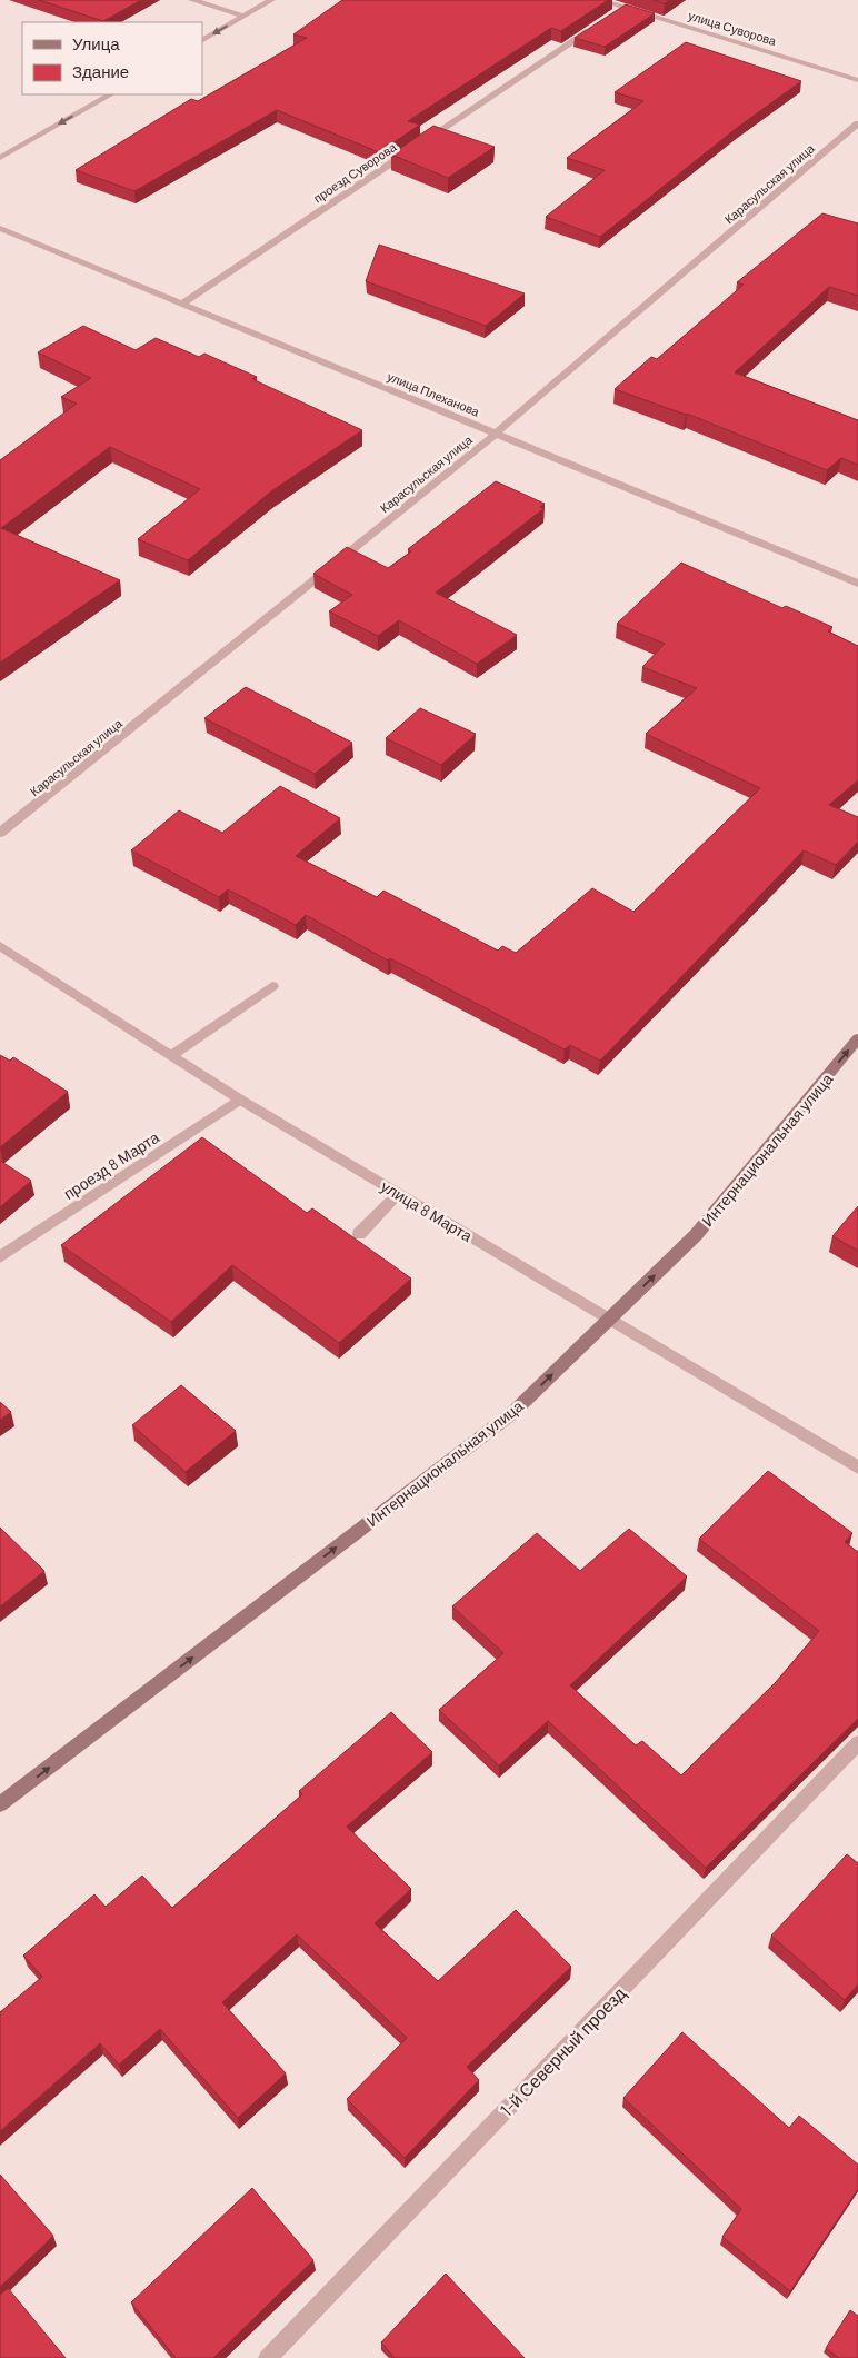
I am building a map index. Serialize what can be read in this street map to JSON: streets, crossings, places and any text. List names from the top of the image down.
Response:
{
  "streets": {
    "main road": ["Интернациональная улица"],
    "street": [
      "улица Суворова",
      "проезд Суворова",
      "Карасульская улица",
      "улица Плеханова",
      "проезд 8 Марта",
      "улица 8 Марта",
      "1-й Северный проезд"
    ]
  },
  "crossings": [
    ["проезд Суворова", "улица Плеханова"],
    ["Карасульская улица", "улица Плеханова"],
    ["Интернациональная улица", "улица 8 Марта"],
    ["проезд 8 Марта", "улица 8 Марта"]
  ],
  "one_way": ["Интернациональная улица"],
  "legend": ["Улица", "Здание"]
}
